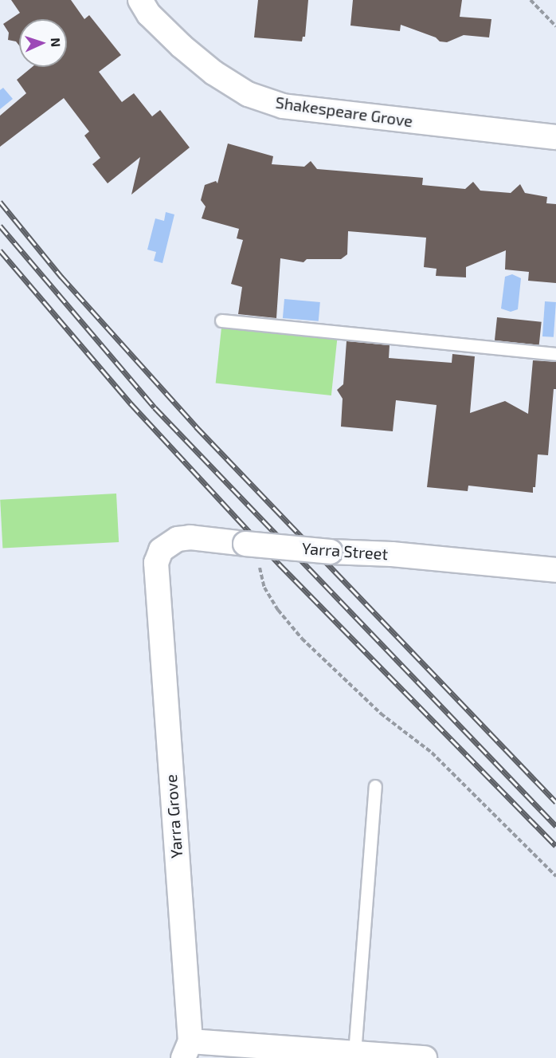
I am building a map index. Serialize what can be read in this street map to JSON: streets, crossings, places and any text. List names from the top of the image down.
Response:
{
  "streets": {
    "street": ["Shakespeare Grove", "Yarra Street", "Yarra Grove"]
  },
  "crossings": [
    ["Yarra Street", "Yarra Grove"]
  ],
  "north": "right"
}
